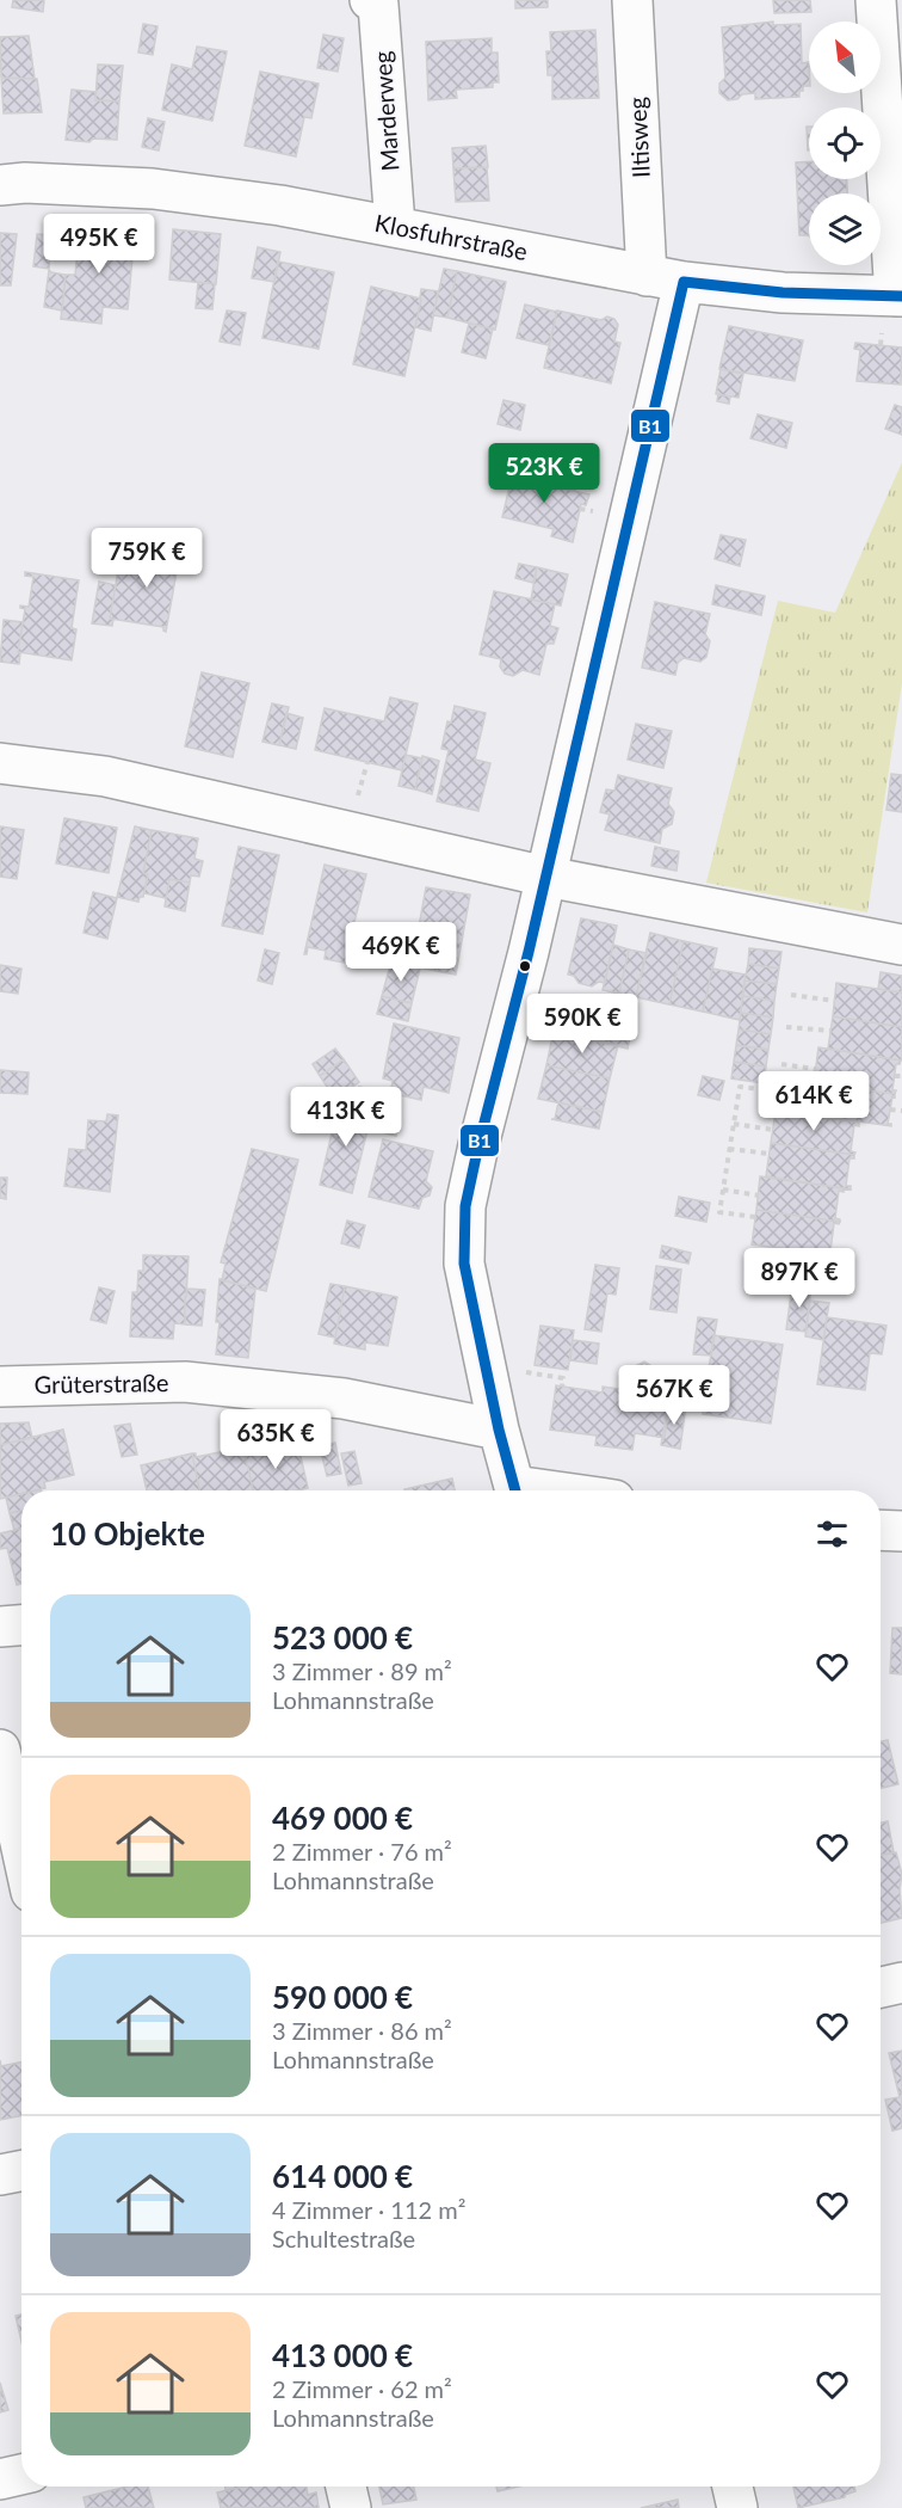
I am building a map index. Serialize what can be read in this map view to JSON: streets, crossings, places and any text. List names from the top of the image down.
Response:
{
  "streets": {
    "street": [
      "Marderweg",
      "Iltisweg",
      "Klosfuhrstraße",
      "Grüterstraße"
    ]
  },
  "crossings": [
    ["Marderweg", "Klosfuhrstraße"],
    ["Iltisweg", "Klosfuhrstraße"],
    ["Iltisweg", "Grüterstraße"]
  ],
  "lines": ["transit line B1"],
  "north": "top left",
  "page": {
    "price": [
      "495K €",
      "523K €",
      "759K €",
      "469K €",
      "590K €",
      "614K €",
      "413K €",
      "897K €",
      "567K €",
      "635K €"
    ],
    "heading": "10 Objekte",
    "list": [
      {
        "name": "523 000 €",
        "note": "3 Zimmer · 89 m² · Lohmannstraße"
      },
      {
        "name": "469 000 €",
        "note": "2 Zimmer · 76 m² · Lohmannstraße"
      },
      {
        "name": "590 000 €",
        "note": "3 Zimmer · 86 m² · Lohmannstraße"
      },
      {
        "name": "614 000 €",
        "note": "4 Zimmer · 112 m² · Schultestraße"
      },
      {
        "name": "413 000 €",
        "note": "2 Zimmer · 62 m² · Lohmannstraße"
      }
    ]
  }
}
